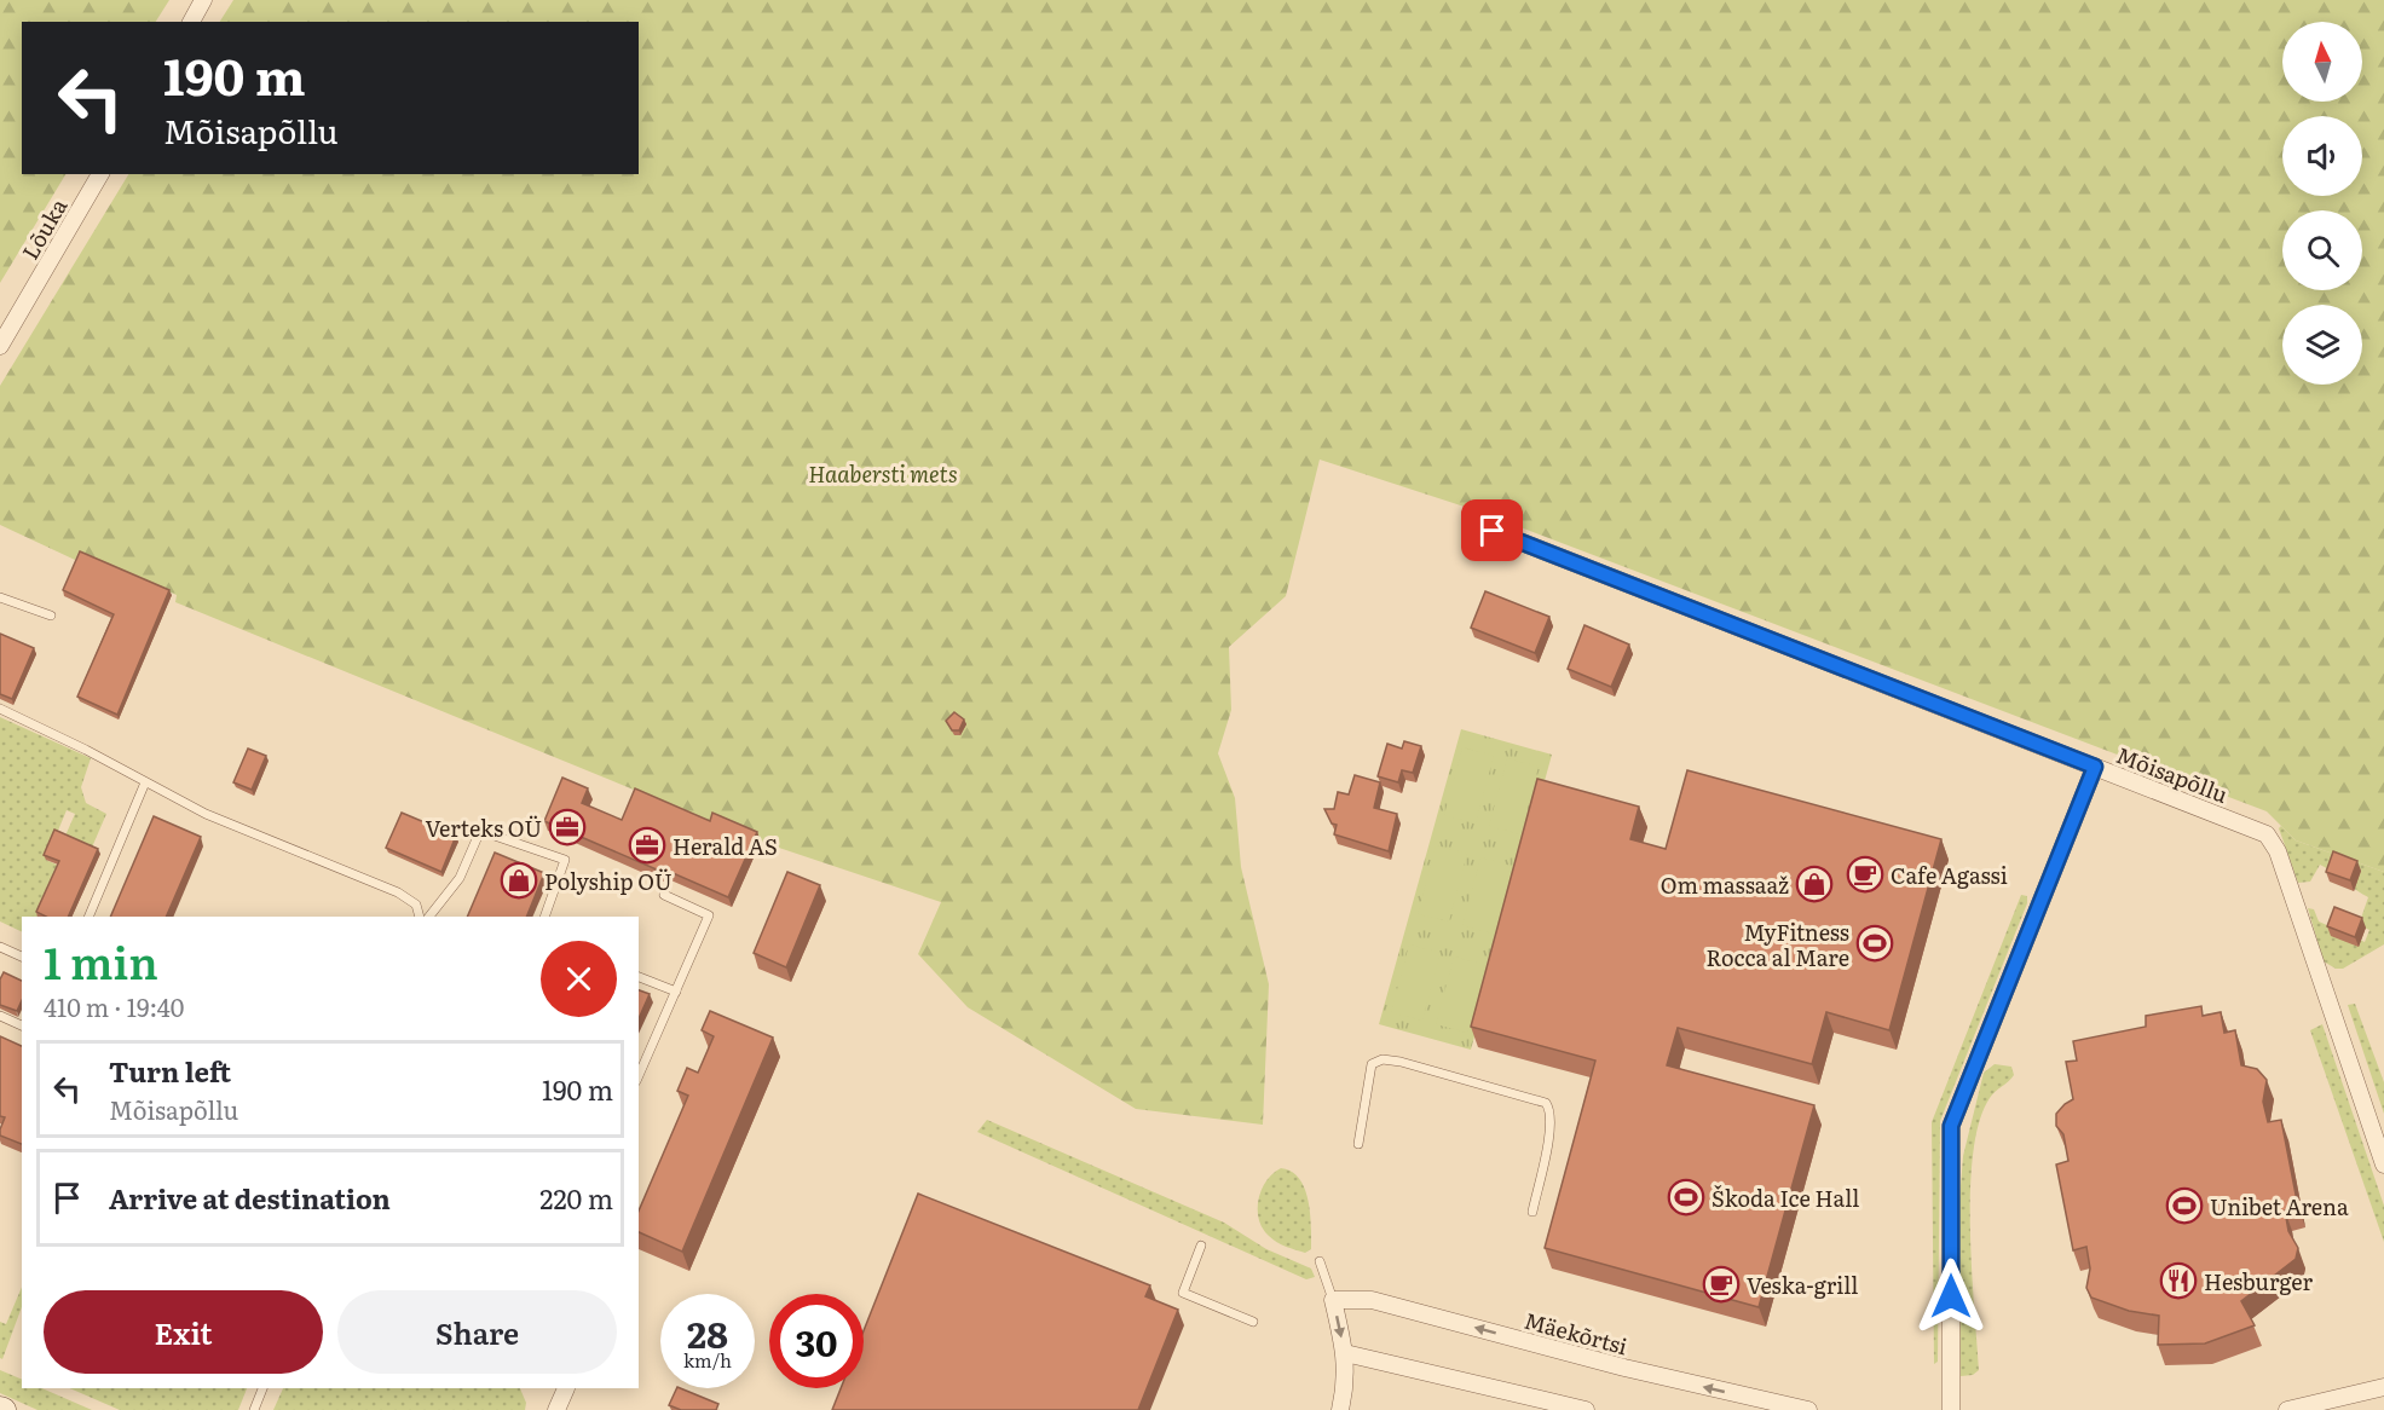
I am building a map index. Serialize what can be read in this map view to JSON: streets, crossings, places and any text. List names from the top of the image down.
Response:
{
  "streets": {
    "street": ["Lõuka", "Mõisapõllu", "Mäekõrtsi"]
  },
  "parks": ["Haabersti mets"],
  "places": {
    "office": ["Verteks OÜ", "Herald AS"],
    "cafe": ["Cafe Agassi", "Veska-grill"],
    "shop": ["Polyship OÜ", "Om massaaž"],
    "sports": ["MyFitness Rocca al Mare", "Škoda Ice Hall", "Unibet Arena"],
    "restaurant": ["Hesburger"]
  },
  "north": "top",
  "page": {
    "turn": ["190 m", "Mõisapõllu"],
    "heading": ["1 min", "410 m · 19:40"],
    "list": [
      {
        "name": "Turn left",
        "note": "Mõisapõllu",
        "value": "190 m"
      },
      {
        "name": "Arrive at destination",
        "value": "220 m"
      }
    ],
    "buttons": ["Exit", "Share"],
    "speed": "28 km/h",
    "limit": "30"
  }
}
